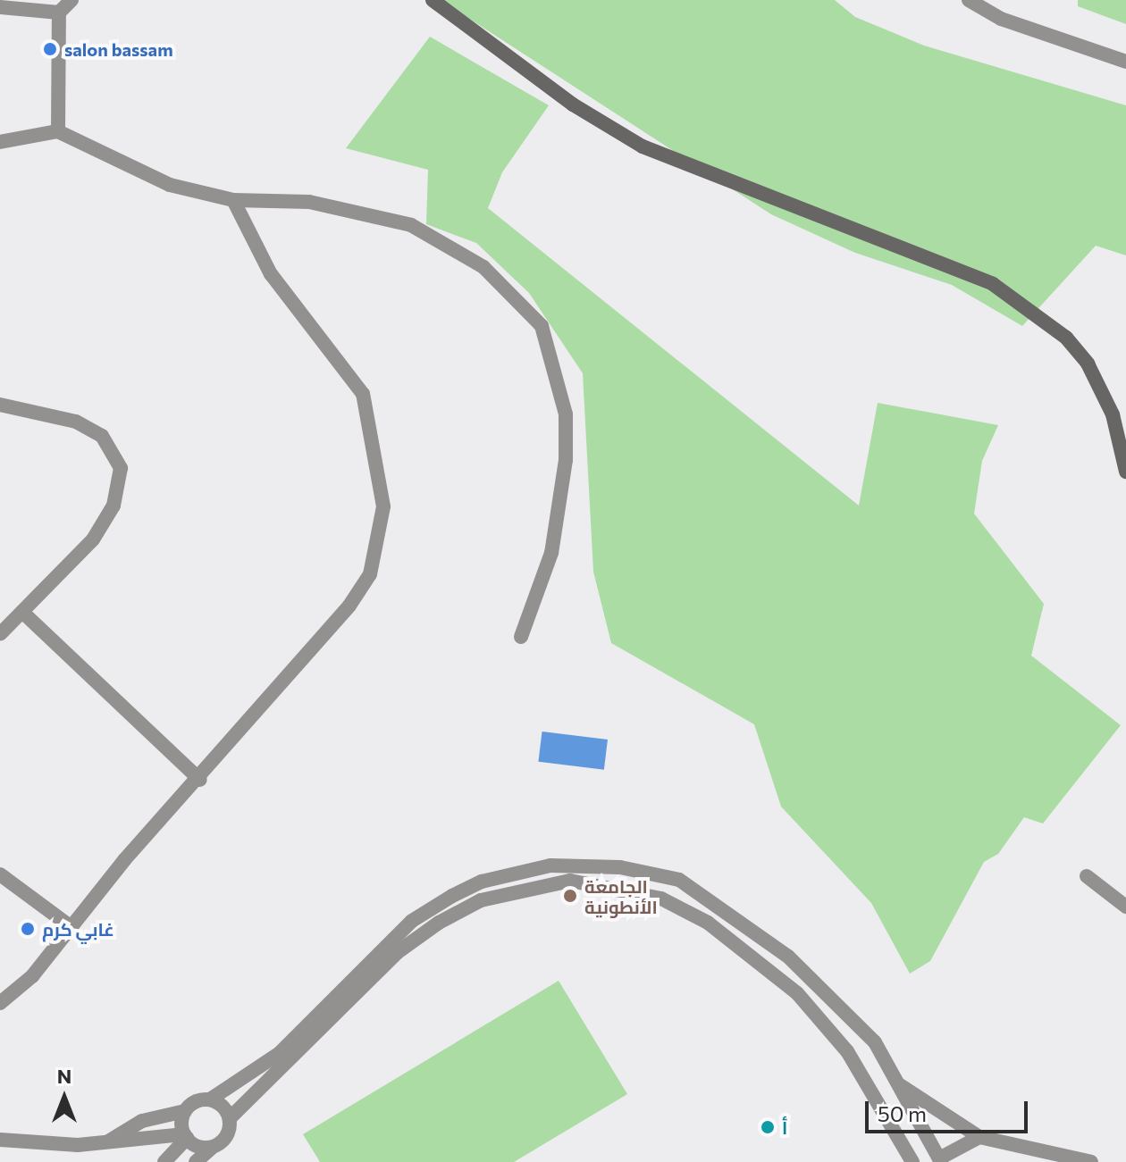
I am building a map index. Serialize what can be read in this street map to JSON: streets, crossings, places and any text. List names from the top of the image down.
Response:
{
  "places": [
    "salon bassam",
    "الجامعة الأنطونية",
    "غابي كرم",
    "أ"
  ],
  "scale_bar": "50 m",
  "north": "top"
}
